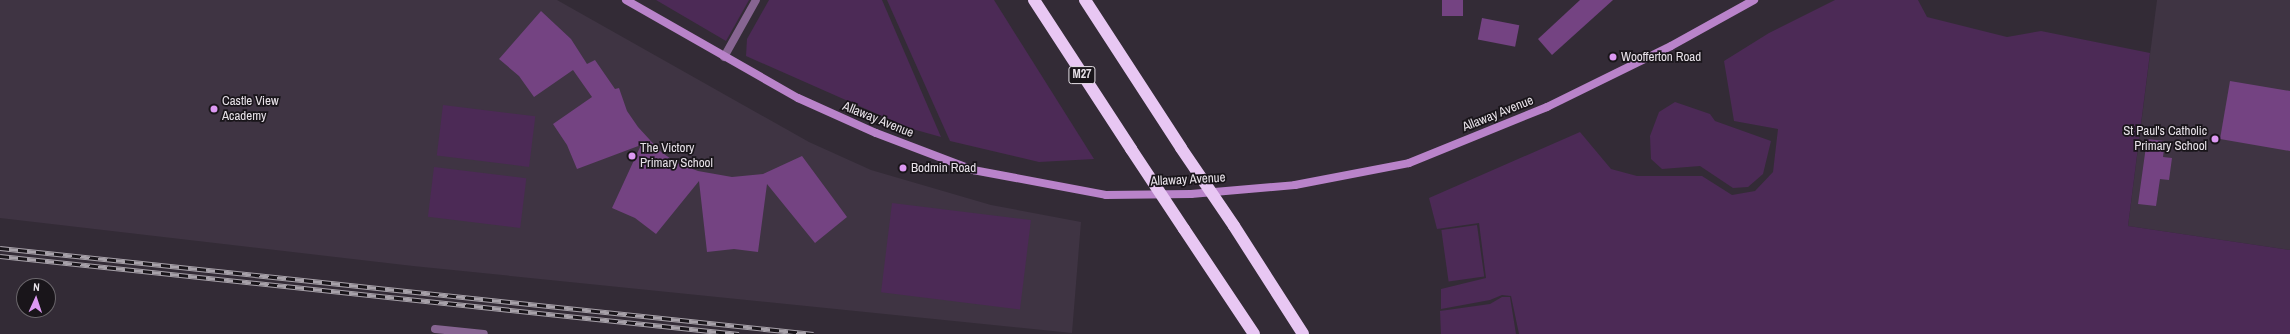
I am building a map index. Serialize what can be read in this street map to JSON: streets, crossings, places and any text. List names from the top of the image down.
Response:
{
  "streets": {
    "highway": ["M27"],
    "street": ["Allaway Avenue"]
  },
  "places": [
    "Woofferton Road",
    "Castle View Academy",
    "St Paul's Catholic Primary School",
    "The Victory Primary School",
    "Bodmin Road"
  ],
  "north": "top"
}
